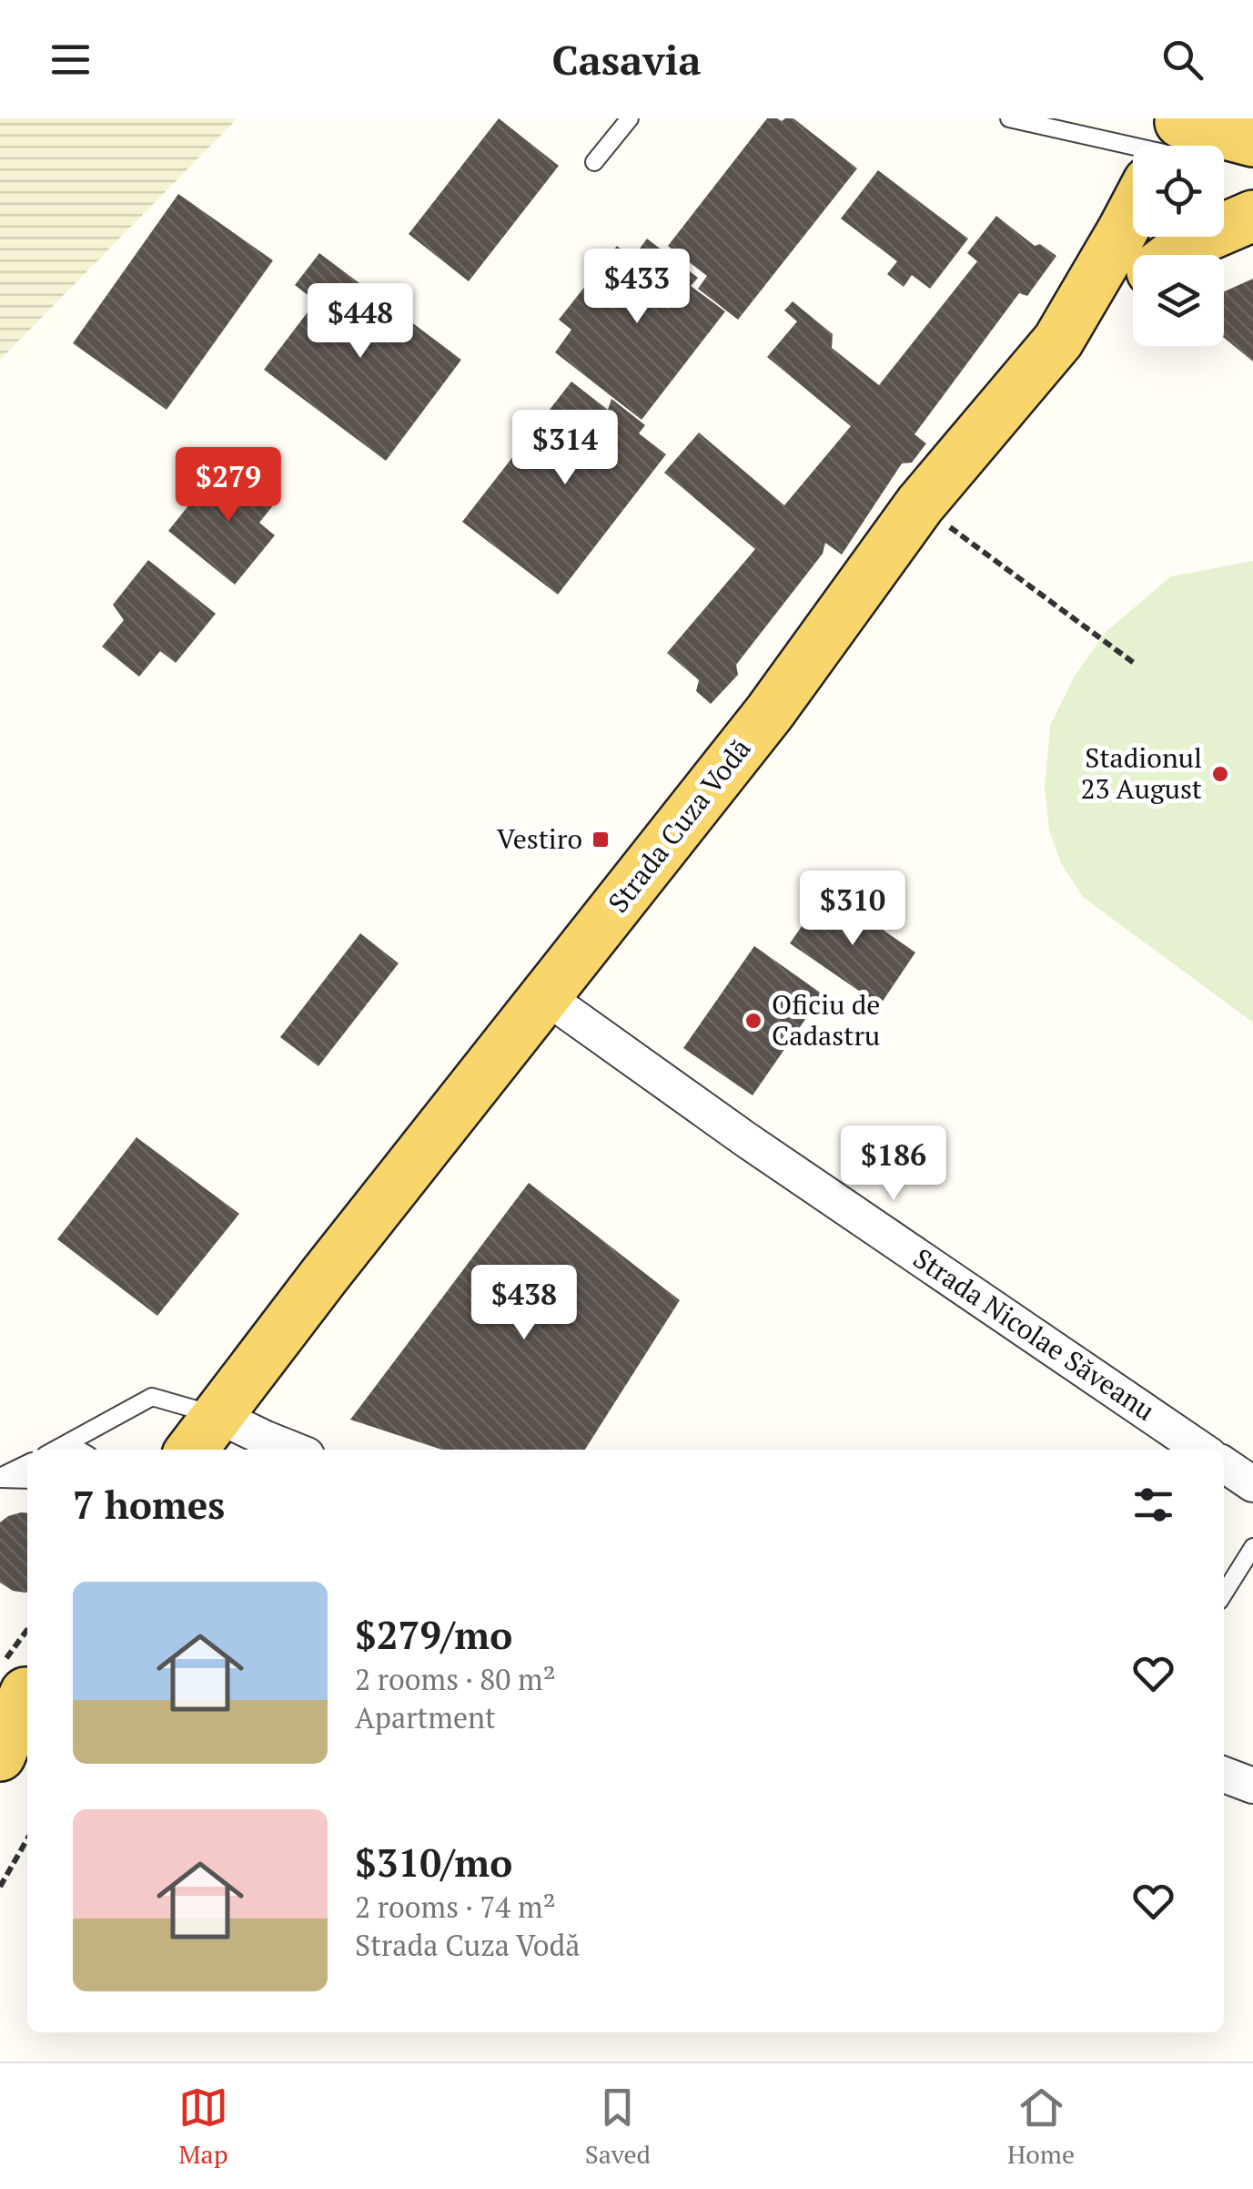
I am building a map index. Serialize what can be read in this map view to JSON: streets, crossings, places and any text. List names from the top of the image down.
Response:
{
  "streets": {
    "main road": ["Strada Cuza Vodă"],
    "street": ["Strada Nicolae Săveanu"]
  },
  "crossings": [
    ["Strada Cuza Vodă", "Strada Nicolae Săveanu"]
  ],
  "places": {
    "other": ["Stadionul 23 August", "Oficiu de Cadastru"],
    "transit": ["Vestiro"]
  },
  "page": {
    "header": "Casavia",
    "price": [
      "$433",
      "$448",
      "$314",
      "$279",
      "$310",
      "$186",
      "$438"
    ],
    "heading": "7 homes",
    "list": [
      {
        "name": "$279/mo",
        "note": "2 rooms · 80 m² · Apartment"
      },
      {
        "name": "$310/mo",
        "note": "2 rooms · 74 m² · Strada Cuza Vodă"
      }
    ],
    "tabs": ["Map", "Saved", "Home"]
  }
}
